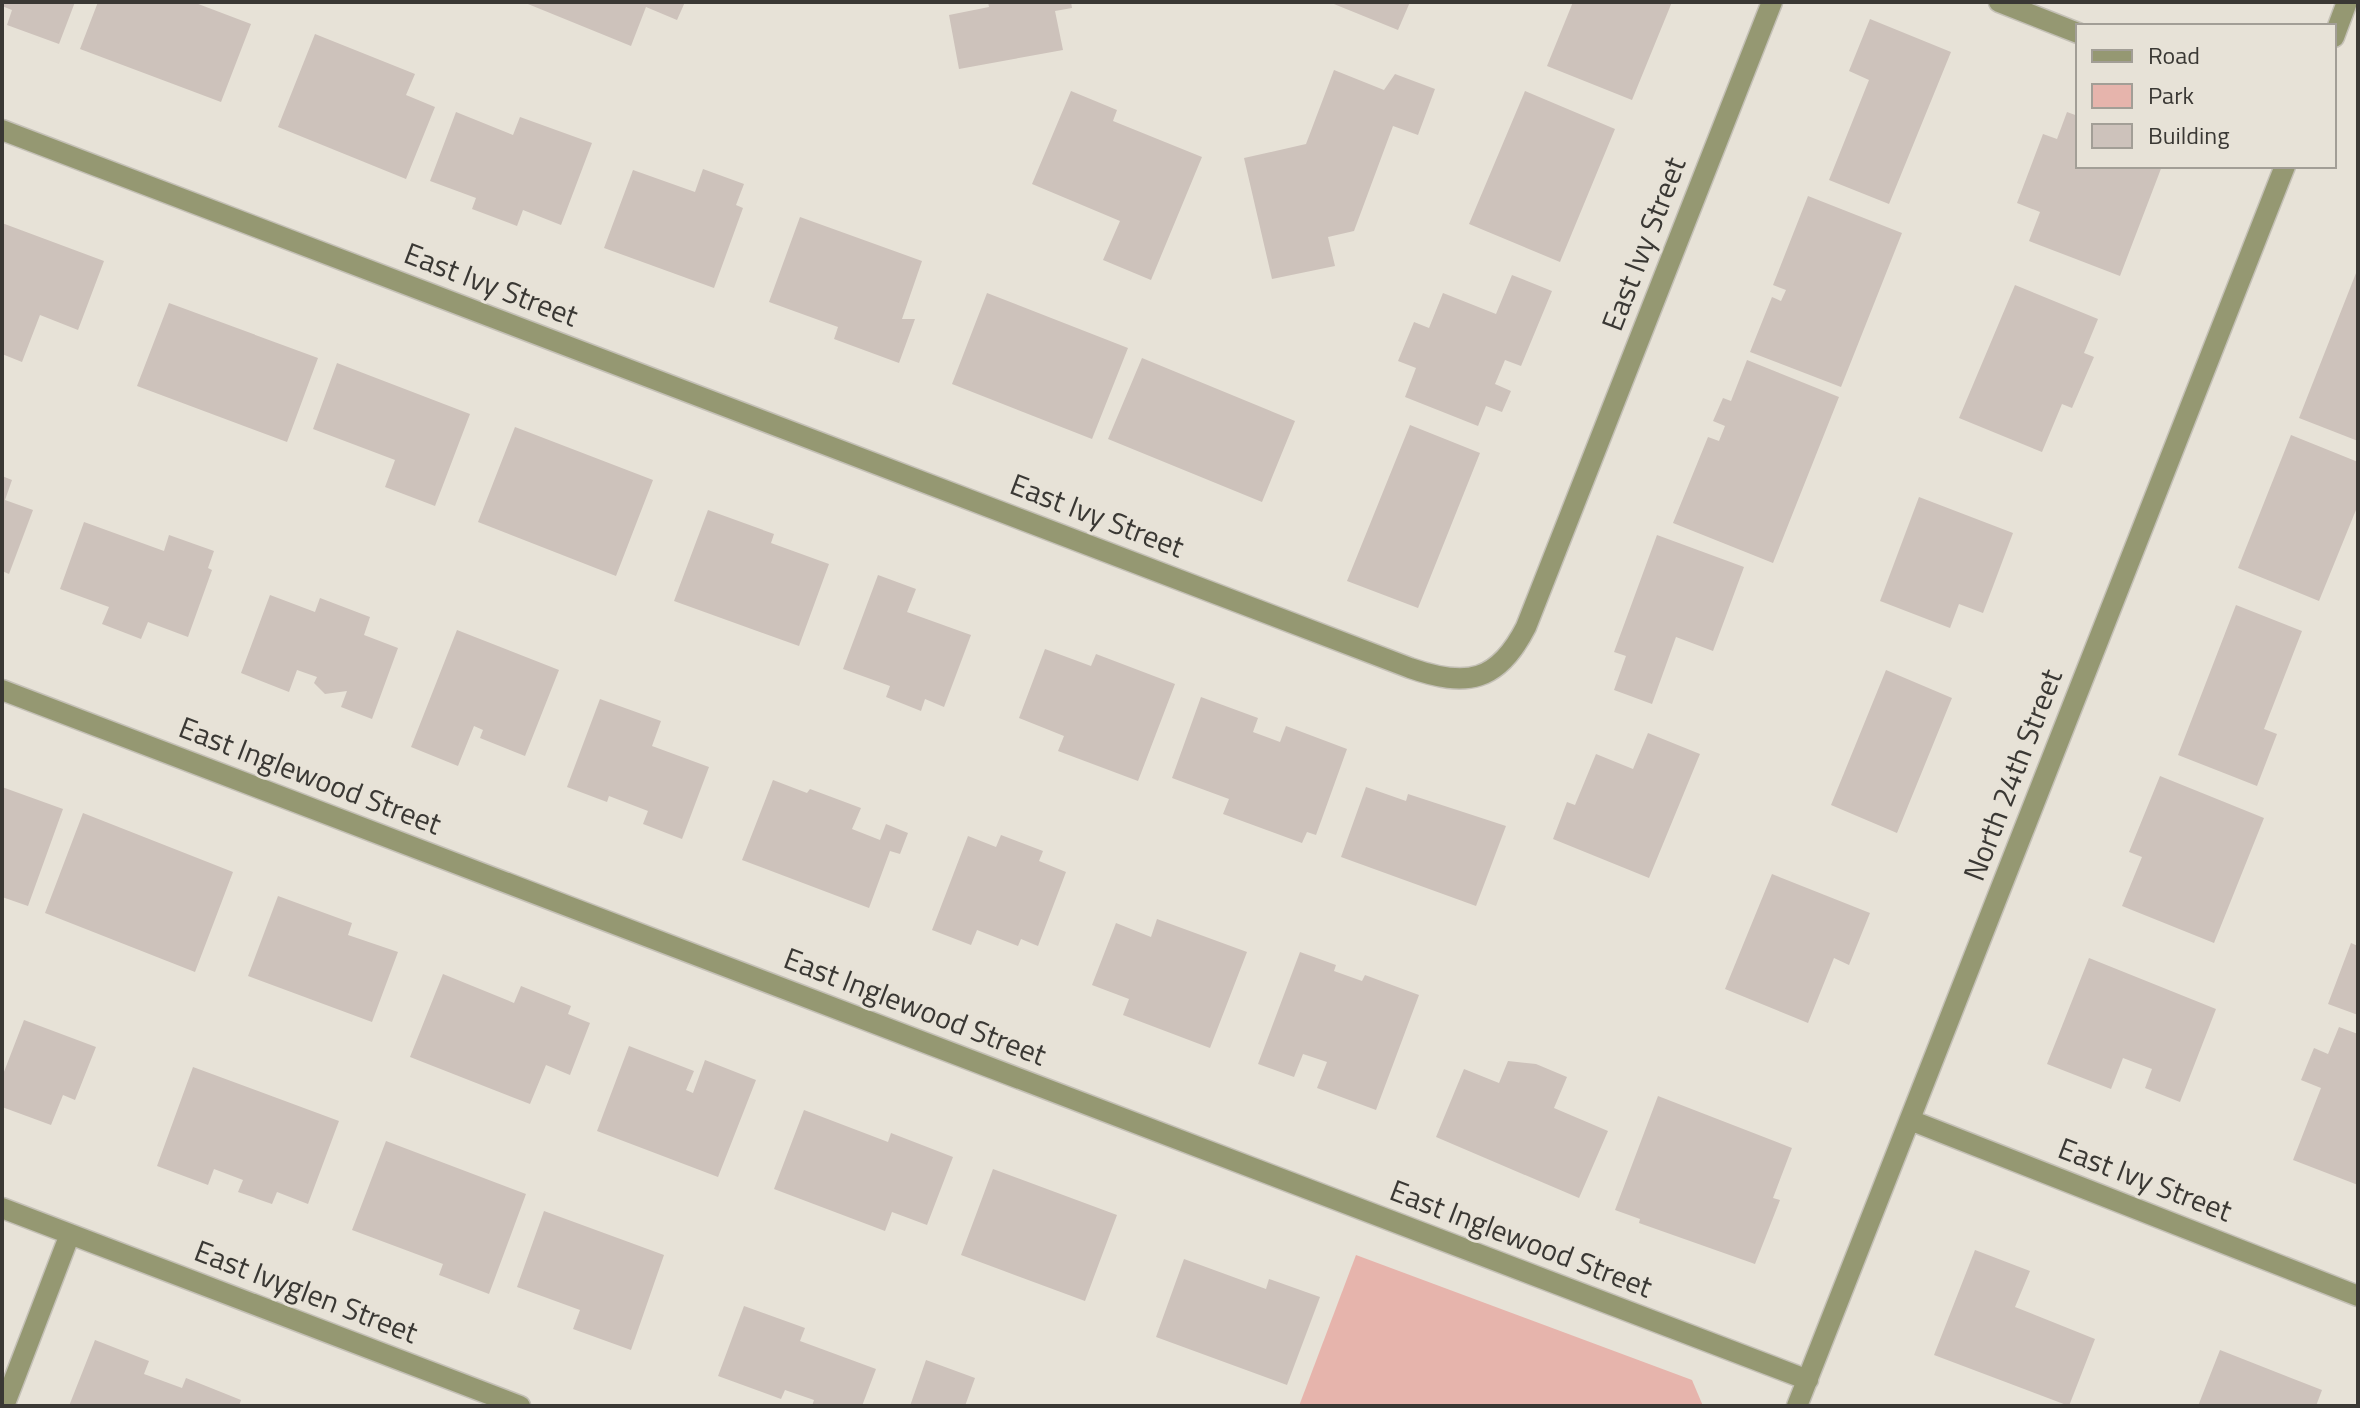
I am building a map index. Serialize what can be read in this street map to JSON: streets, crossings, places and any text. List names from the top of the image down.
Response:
{
  "streets": {
    "street": [
      "East Ivy Street",
      "North 24th Street",
      "East Inglewood Street",
      "East Ivyglen Street"
    ]
  },
  "crossings": [
    ["East Ivy Street", "North 24th Street"],
    ["North 24th Street", "East Inglewood Street"]
  ],
  "legend": ["Road", "Park", "Building"]
}
